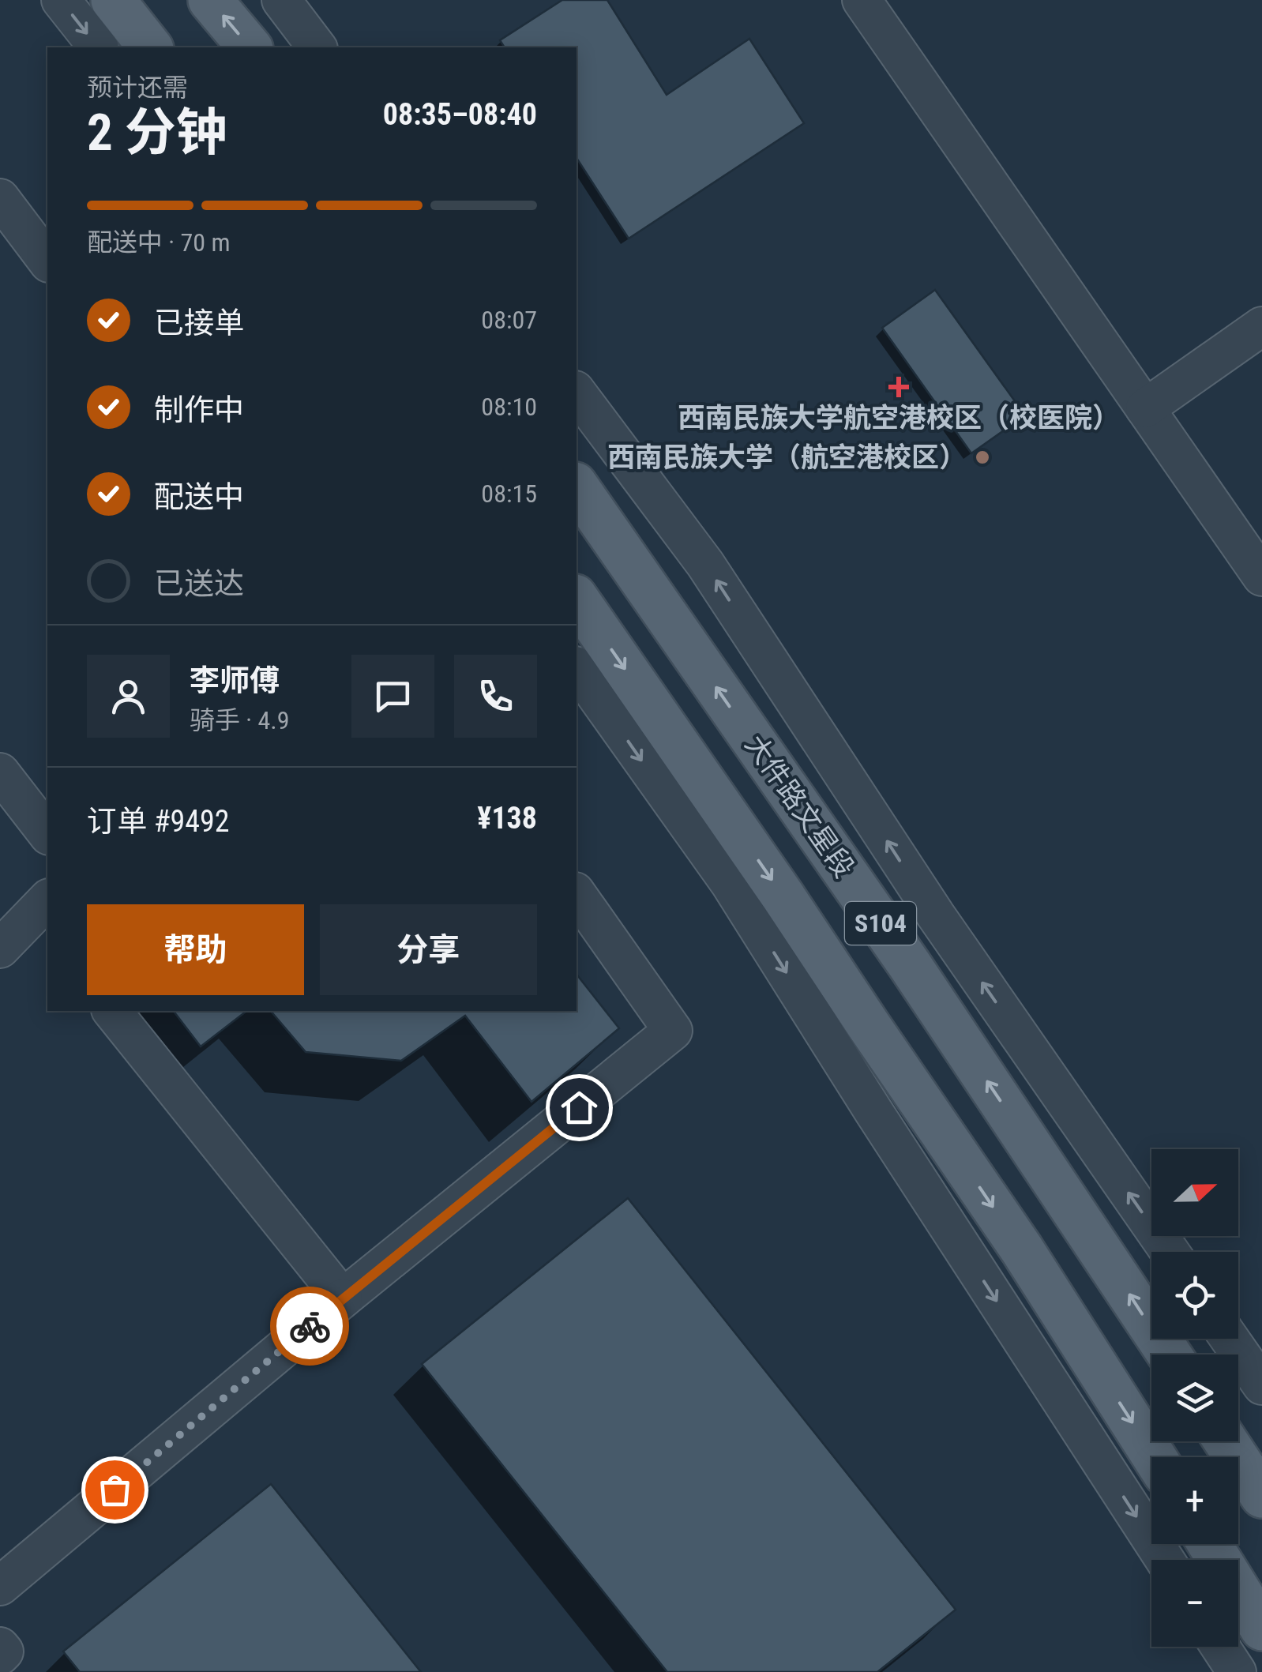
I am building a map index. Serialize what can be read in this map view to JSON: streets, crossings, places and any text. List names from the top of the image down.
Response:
{
  "streets": {
    "main road": ["大件路文星段", "S104"]
  },
  "places": {
    "health": ["西南民族大学航空港校区（校医院）"],
    "other": ["西南民族大学（航空港校区）"]
  },
  "north": "right",
  "page": {
    "heading": ["2 分钟", "预计还需", "08:35–08:40"],
    "panel": [
      "李师傅",
      "骑手 · 4.9",
      "订单 #9492",
      "¥138"
    ],
    "bar": "配送中 · 70 m",
    "list": [
      ["已接单", "08:07"],
      ["制作中", "08:10"],
      ["配送中", "08:15"],
      "已送达"
    ],
    "buttons": ["帮助", "分享"],
    "map_buttons": ["+", "−"]
  }
}
